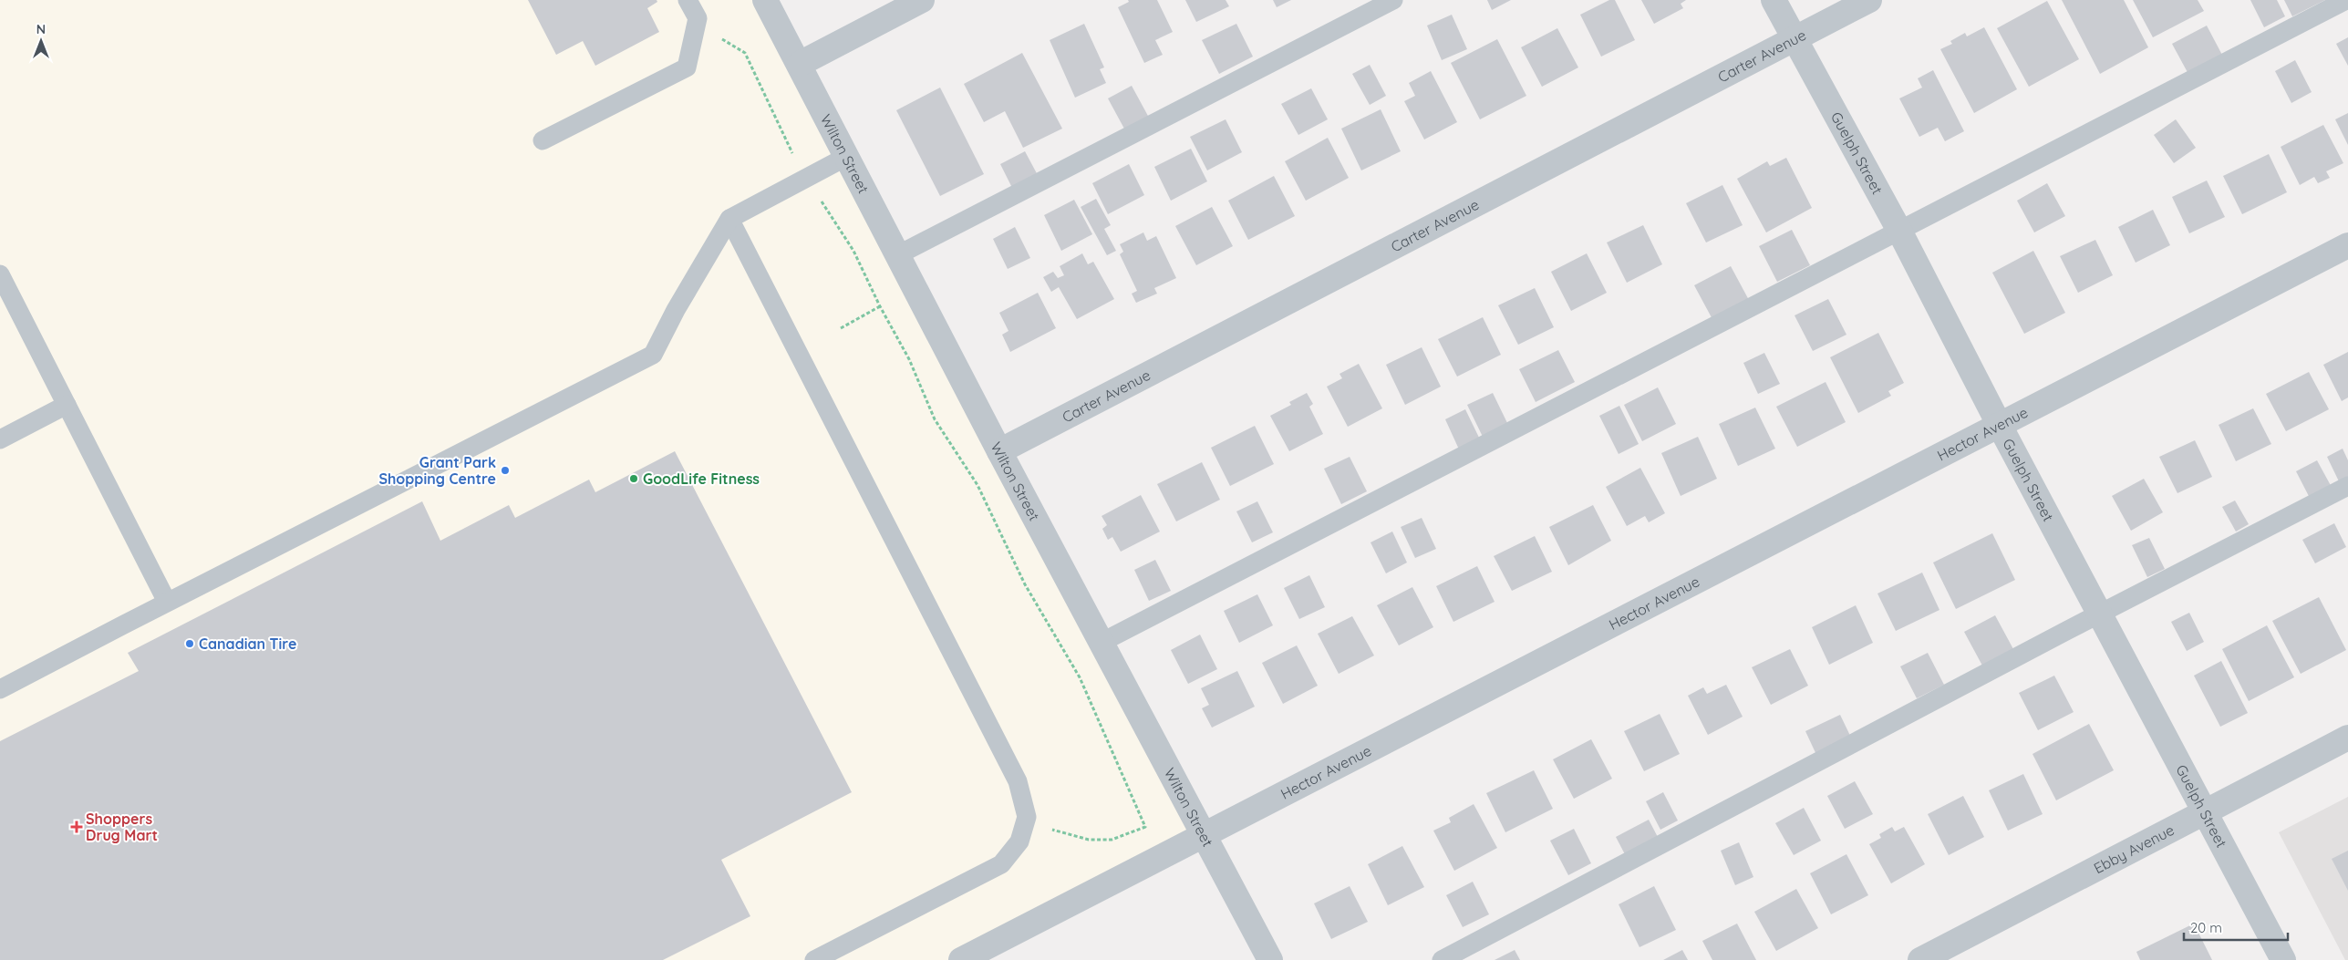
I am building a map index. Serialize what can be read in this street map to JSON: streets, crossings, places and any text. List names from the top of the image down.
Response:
{
  "streets": {
    "street": [
      "Carter Avenue",
      "Wilton Street",
      "Guelph Street",
      "Hector Avenue",
      "Ebby Avenue"
    ]
  },
  "crossings": [
    ["Carter Avenue", "Wilton Street"],
    ["Carter Avenue", "Guelph Street"],
    ["Wilton Street", "Hector Avenue"],
    ["Guelph Street", "Hector Avenue"],
    ["Guelph Street", "Ebby Avenue"]
  ],
  "places": {
    "other": ["Grant Park Shopping Centre", "GoodLife Fitness", "Canadian Tire"],
    "health": ["Shoppers Drug Mart"]
  },
  "scale_bar": "20 m",
  "north": "top"
}
